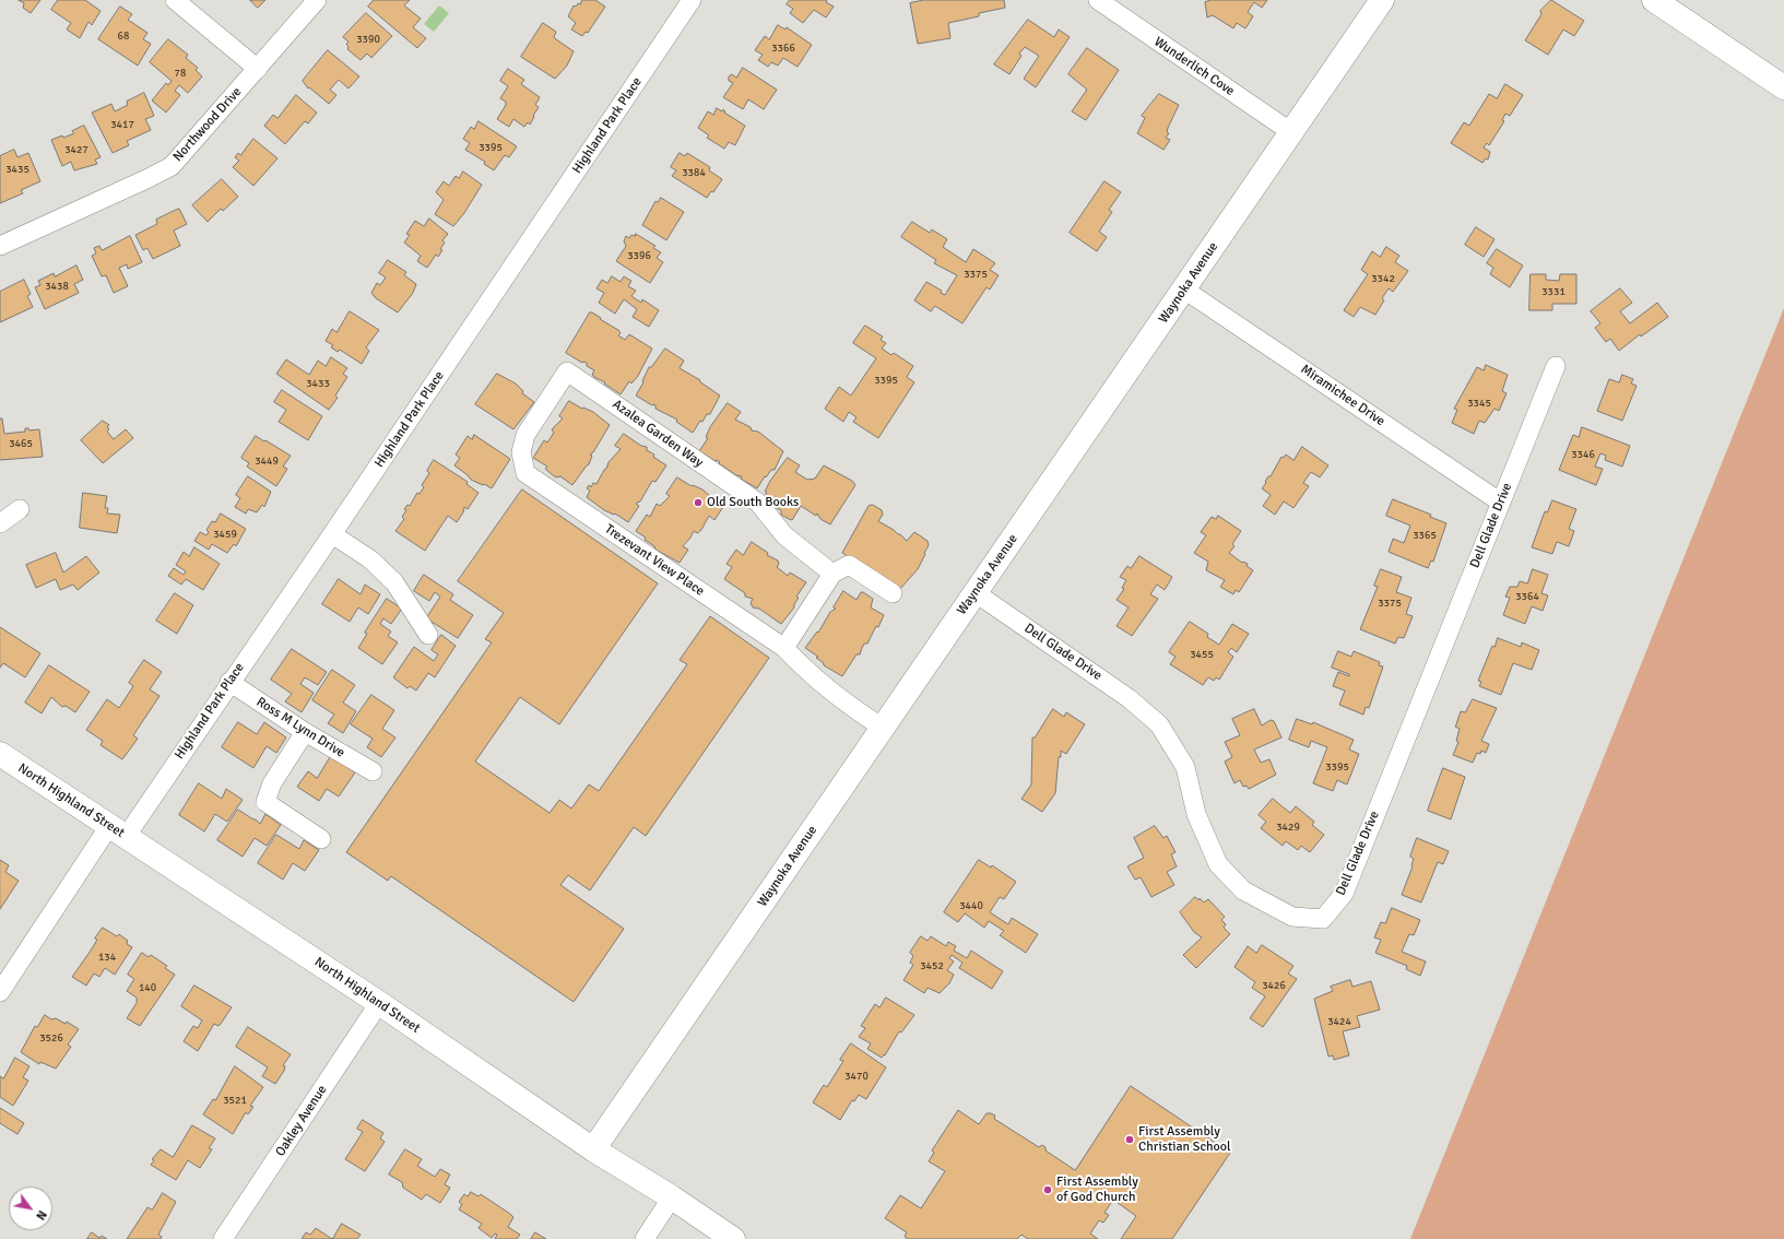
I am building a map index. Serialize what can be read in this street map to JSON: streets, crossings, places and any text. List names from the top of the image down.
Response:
{
  "streets": {
    "street": [
      "Wunderlich Cove",
      "Northwood Drive",
      "Highland Park Place",
      "Waynoka Avenue",
      "Miramichee Drive",
      "Azalea Garden Way",
      "Dell Glade Drive",
      "Trezevant View Place",
      "Ross M Lynn Drive",
      "North Highland Street",
      "Oakley Avenue"
    ]
  },
  "crossings": [
    ["Wunderlich Cove", "Waynoka Avenue"],
    ["Highland Park Place", "Ross M Lynn Drive"],
    ["Highland Park Place", "North Highland Street"],
    ["Waynoka Avenue", "Miramichee Drive"],
    ["Waynoka Avenue", "Dell Glade Drive"],
    ["Waynoka Avenue", "North Highland Street"],
    ["Miramichee Drive", "Dell Glade Drive"],
    ["Azalea Garden Way", "Trezevant View Place"],
    ["North Highland Street", "Oakley Avenue"]
  ],
  "places": ["Old South Books", "First Assembly Christian School", "First Assembly of God Church"],
  "house_numbers": [
    "68",
    "3390",
    "3366",
    "78",
    "3417",
    "3395",
    "3427",
    "3435",
    "3384",
    "3396",
    "3375",
    "3342",
    "3438",
    "3331",
    "3395",
    "3433",
    "3345",
    "3465",
    "3346",
    "3449",
    "3459",
    "3365",
    "3364",
    "3375",
    "3455",
    "3395",
    "3429",
    "3440",
    "134",
    "3452",
    "3426",
    "140",
    "3424",
    "3526",
    "3470",
    "3521"
  ],
  "north": "bottom right"
}
